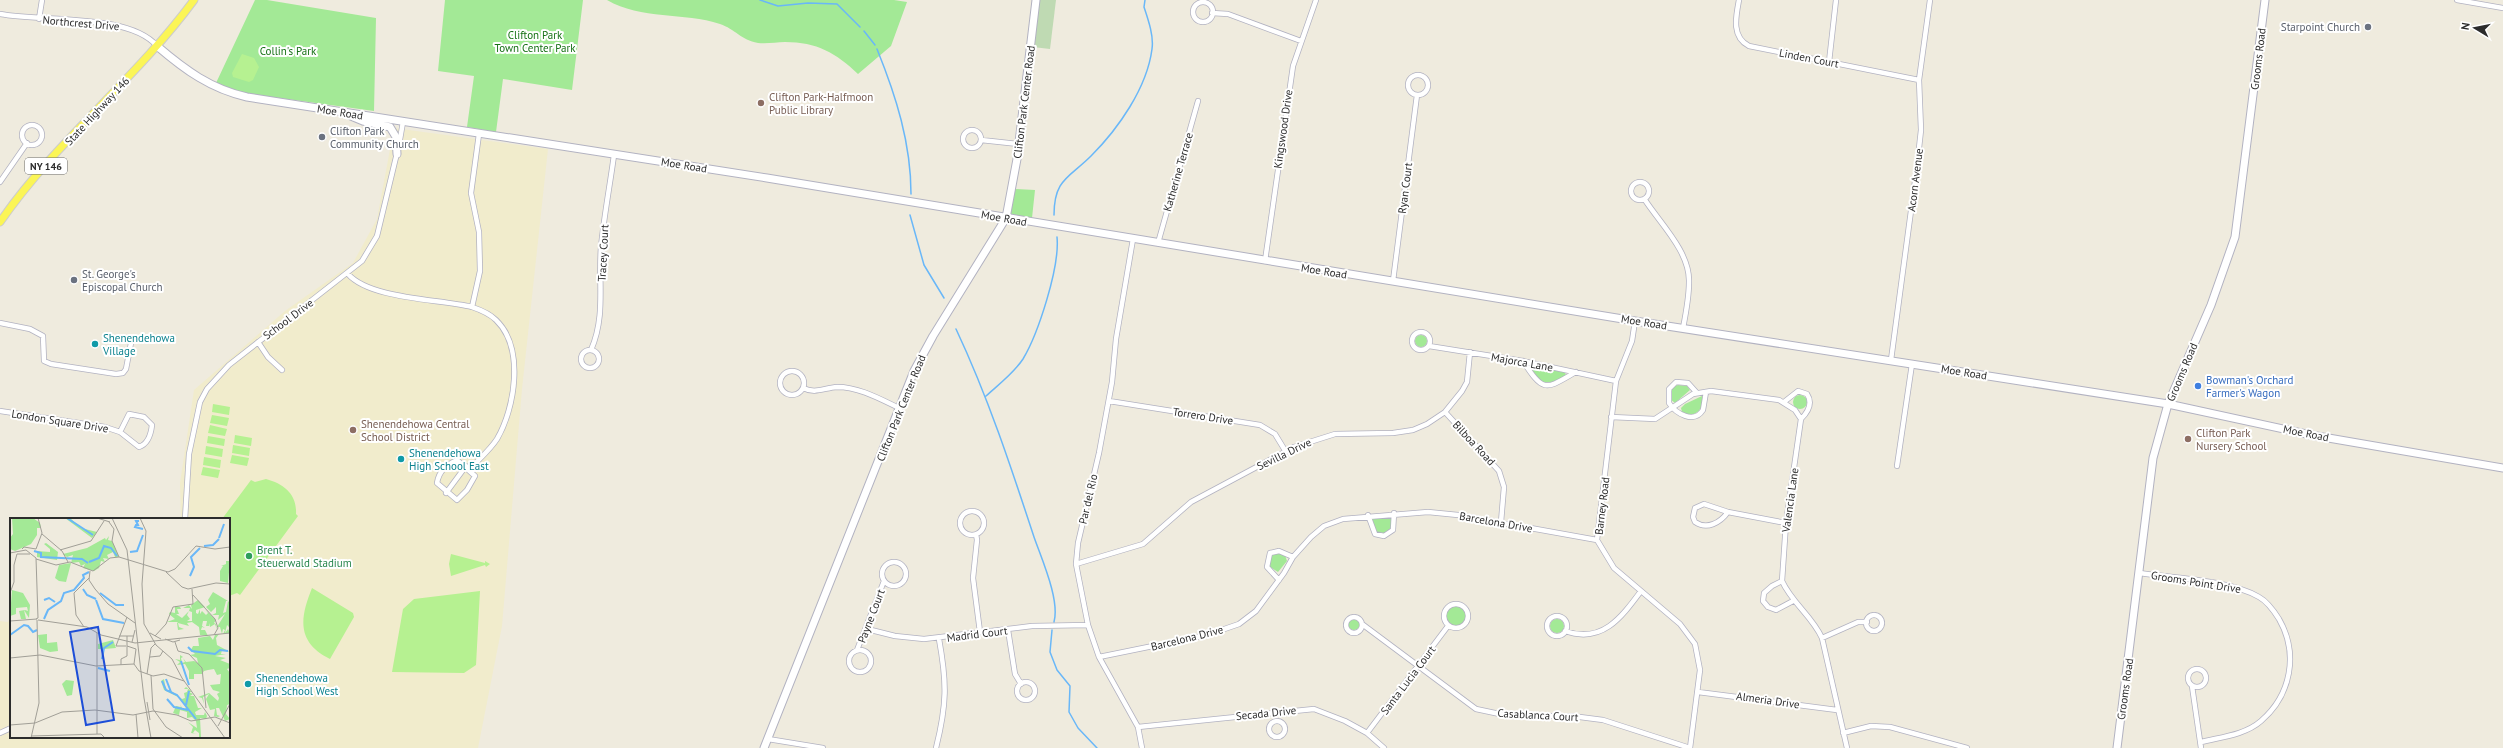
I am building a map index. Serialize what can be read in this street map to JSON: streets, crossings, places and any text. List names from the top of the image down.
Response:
{
  "streets": {
    "main road": ["State Highway 146", "NY 146"],
    "street": [
      "Northcrest Drive",
      "Linden Court",
      "Grooms Road",
      "Clifton Park Center Road",
      "Moe Road",
      "Kingswood Drive",
      "Katherine Terrace",
      "Acorn Avenue",
      "Ryan Court",
      "Tracey Court",
      "School Drive",
      "Majorca Lane",
      "Torrero Drive",
      "London Square Drive",
      "Bilboa Road",
      "Sevilla Drive",
      "Par del Rio",
      "Valencia Lane",
      "Barney Road",
      "Barcelona Drive",
      "Grooms Point Drive",
      "Payne Court",
      "Madrid Court",
      "Santa Lucia Court",
      "Almeria Drive",
      "Secada Drive",
      "Casablanca Court"
    ]
  },
  "crossings": [
    ["Northcrest Drive", "State Highway 146"],
    ["Northcrest Drive", "Moe Road"],
    ["Linden Court", "Acorn Avenue"],
    ["Grooms Road", "Moe Road"],
    ["Grooms Road", "Grooms Point Drive"],
    ["Clifton Park Center Road", "Moe Road"],
    ["State Highway 146", "Moe Road"],
    ["Moe Road", "Kingswood Drive"],
    ["Moe Road", "Katherine Terrace"],
    ["Moe Road", "Acorn Avenue"],
    ["Moe Road", "Ryan Court"],
    ["Moe Road", "Tracey Court"],
    ["Moe Road", "School Drive"],
    ["Moe Road", "Par del Rio"],
    ["Moe Road", "Barney Road"],
    ["Majorca Lane", "Sevilla Drive"],
    ["Majorca Lane", "Barney Road"],
    ["Torrero Drive", "Sevilla Drive"],
    ["Torrero Drive", "Par del Rio"],
    ["Bilboa Road", "Sevilla Drive"],
    ["Bilboa Road", "Barcelona Drive"],
    ["Sevilla Drive", "Par del Rio"],
    ["Par del Rio", "Barcelona Drive"],
    ["Par del Rio", "Madrid Court"],
    ["Par del Rio", "Secada Drive"],
    ["Barney Road", "Barcelona Drive"],
    ["Barney Road", "Almeria Drive"],
    ["Barney Road", "Casablanca Court"],
    ["Payne Court", "Madrid Court"],
    ["Santa Lucia Court", "Secada Drive"],
    ["Santa Lucia Court", "Casablanca Court"]
  ],
  "parks": ["Clifton Park Town Center Park", "Collin's Park"],
  "places": [
    "Starpoint Church",
    "Clifton Park-Halfmoon Public Library",
    "Clifton Park Community Church",
    "St. George's Episcopal Church",
    "Shenendehowa Village",
    "Bowman's Orchard Farmer's Wagon",
    "Shenendehowa Central School District",
    "Clifton Park Nursery School",
    "Shenendehowa High School East",
    "Brent T. Steuerwald Stadium",
    "Shenendehowa High School West"
  ],
  "north": "left"
}
